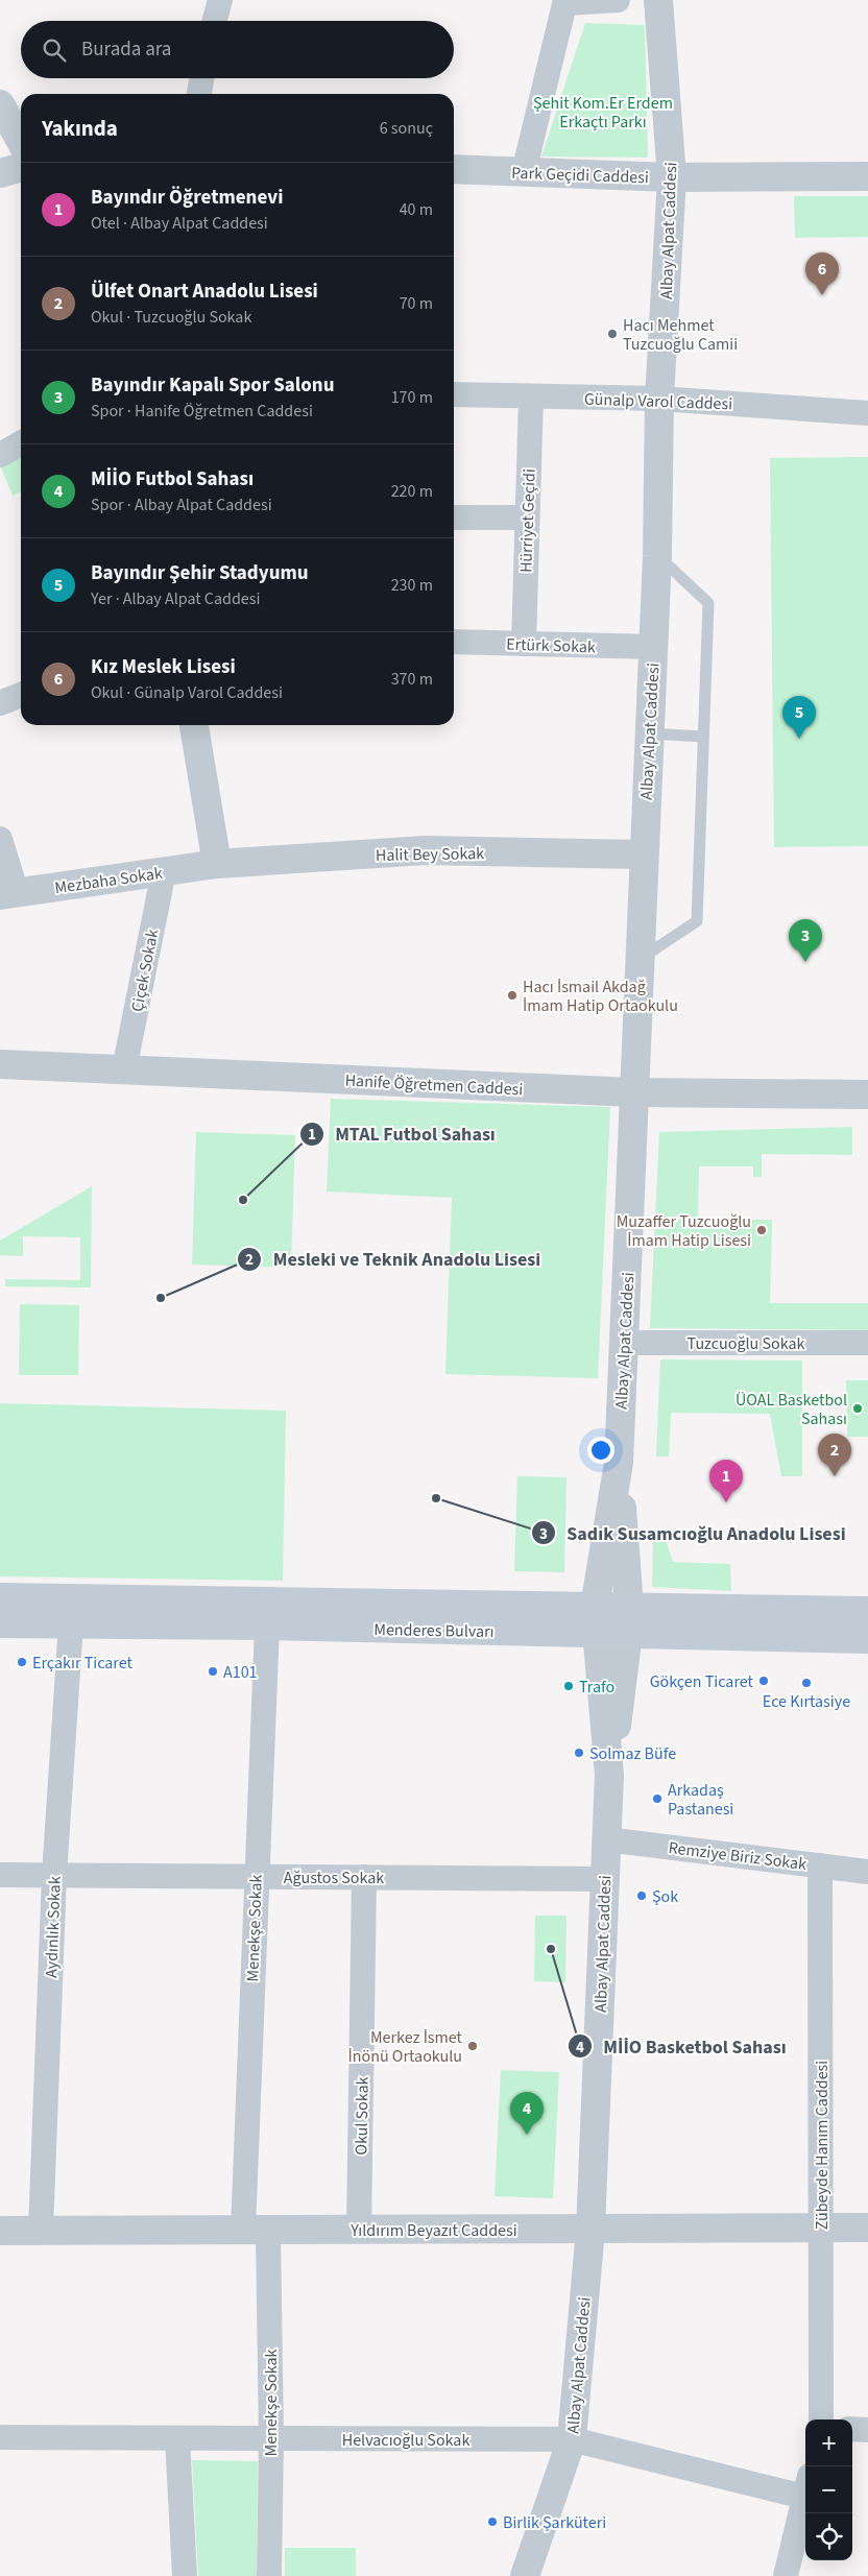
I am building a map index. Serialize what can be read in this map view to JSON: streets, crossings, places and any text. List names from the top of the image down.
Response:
{
  "streets": {
    "main road": ["Menderes Bulvarı"],
    "street": [
      "Park Geçidi Caddesi",
      "Albay Alpat Caddesi",
      "Günalp Varol Caddesi",
      "Hürriyet Geçidi",
      "Ertürk Sokak",
      "Halit Bey Sokak",
      "Mezbaha Sokak",
      "Çiçek Sokak",
      "Hanife Öğretmen Caddesi",
      "Tuzcuoğlu Sokak",
      "Remziye Biriz Sokak",
      "Ağustos Sokak",
      "Aydınlık Sokak",
      "Menekşe Sokak",
      "Okul Sokak",
      "Zübeyde Hanım Caddesi",
      "Yıldırım Beyazıt Caddesi",
      "Helvacıoğlu Sokak"
    ]
  },
  "crossings": [
    ["Park Geçidi Caddesi", "Albay Alpat Caddesi"],
    ["Albay Alpat Caddesi", "Günalp Varol Caddesi"],
    ["Albay Alpat Caddesi", "Ertürk Sokak"],
    ["Albay Alpat Caddesi", "Halit Bey Sokak"],
    ["Albay Alpat Caddesi", "Hanife Öğretmen Caddesi"],
    ["Albay Alpat Caddesi", "Tuzcuoğlu Sokak"],
    ["Albay Alpat Caddesi", "Menderes Bulvarı"],
    ["Albay Alpat Caddesi", "Remziye Biriz Sokak"],
    ["Albay Alpat Caddesi", "Ağustos Sokak"],
    ["Albay Alpat Caddesi", "Yıldırım Beyazıt Caddesi"],
    ["Albay Alpat Caddesi", "Helvacıoğlu Sokak"],
    ["Günalp Varol Caddesi", "Hürriyet Geçidi"],
    ["Hürriyet Geçidi", "Ertürk Sokak"],
    ["Halit Bey Sokak", "Mezbaha Sokak"],
    ["Mezbaha Sokak", "Çiçek Sokak"],
    ["Çiçek Sokak", "Hanife Öğretmen Caddesi"],
    ["Menderes Bulvarı", "Aydınlık Sokak"],
    ["Menderes Bulvarı", "Menekşe Sokak"],
    ["Remziye Biriz Sokak", "Zübeyde Hanım Caddesi"],
    ["Ağustos Sokak", "Aydınlık Sokak"],
    ["Ağustos Sokak", "Menekşe Sokak"],
    ["Ağustos Sokak", "Okul Sokak"],
    ["Aydınlık Sokak", "Yıldırım Beyazıt Caddesi"],
    ["Menekşe Sokak", "Yıldırım Beyazıt Caddesi"],
    ["Menekşe Sokak", "Helvacıoğlu Sokak"],
    ["Okul Sokak", "Yıldırım Beyazıt Caddesi"],
    ["Zübeyde Hanım Caddesi", "Yıldırım Beyazıt Caddesi"]
  ],
  "parks": ["Şehit Kom.Er Erdem Erkaçtı Parkı"],
  "places": [
    "Hacı Mehmet Tuzcuoğlu Camii",
    "Hacı İsmail Akdağ İmam Hatip Ortaokulu",
    "MTAL Futbol Sahası",
    "Muzaffer Tuzcuoğlu İmam Hatip Lisesi",
    "Mesleki ve Teknik Anadolu Lisesi",
    "ÜOAL Basketbol Sahası",
    "Sadık Susamcıoğlu Anadolu Lisesi",
    "Erçakır Ticaret",
    "A101",
    "Gökçen Ticaret",
    "Ece Kırtasiye",
    "Trafo",
    "Solmaz Büfe",
    "Arkadaş Pastanesi",
    "Şok",
    "MİİO Basketbol Sahası",
    "Merkez İsmet İnönü Ortaokulu",
    "Birlik Şarküteri"
  ],
  "page": {
    "search": "Burada ara",
    "heading": ["Yakında", "6 sonuç"],
    "list": [
      {
        "mark": "1",
        "name": "Bayındır Öğretmenevi",
        "note": "Otel · Albay Alpat Caddesi",
        "value": "40 m"
      },
      {
        "mark": "2",
        "name": "Ülfet Onart Anadolu Lisesi",
        "note": "Okul · Tuzcuoğlu Sokak",
        "value": "70 m"
      },
      {
        "mark": "3",
        "name": "Bayındır Kapalı Spor Salonu",
        "note": "Spor · Hanife Öğretmen Caddesi",
        "value": "170 m"
      },
      {
        "mark": "4",
        "name": "MİİO Futbol Sahası",
        "note": "Spor · Albay Alpat Caddesi",
        "value": "220 m"
      },
      {
        "mark": "5",
        "name": "Bayındır Şehir Stadyumu",
        "note": "Yer · Albay Alpat Caddesi",
        "value": "230 m"
      },
      {
        "mark": "6",
        "name": "Kız Meslek Lisesi",
        "note": "Okul · Günalp Varol Caddesi",
        "value": "370 m"
      }
    ],
    "pins": [
      "6",
      "5",
      "3",
      "2",
      "1",
      "4"
    ],
    "map_buttons": ["+", "−"]
  }
}
